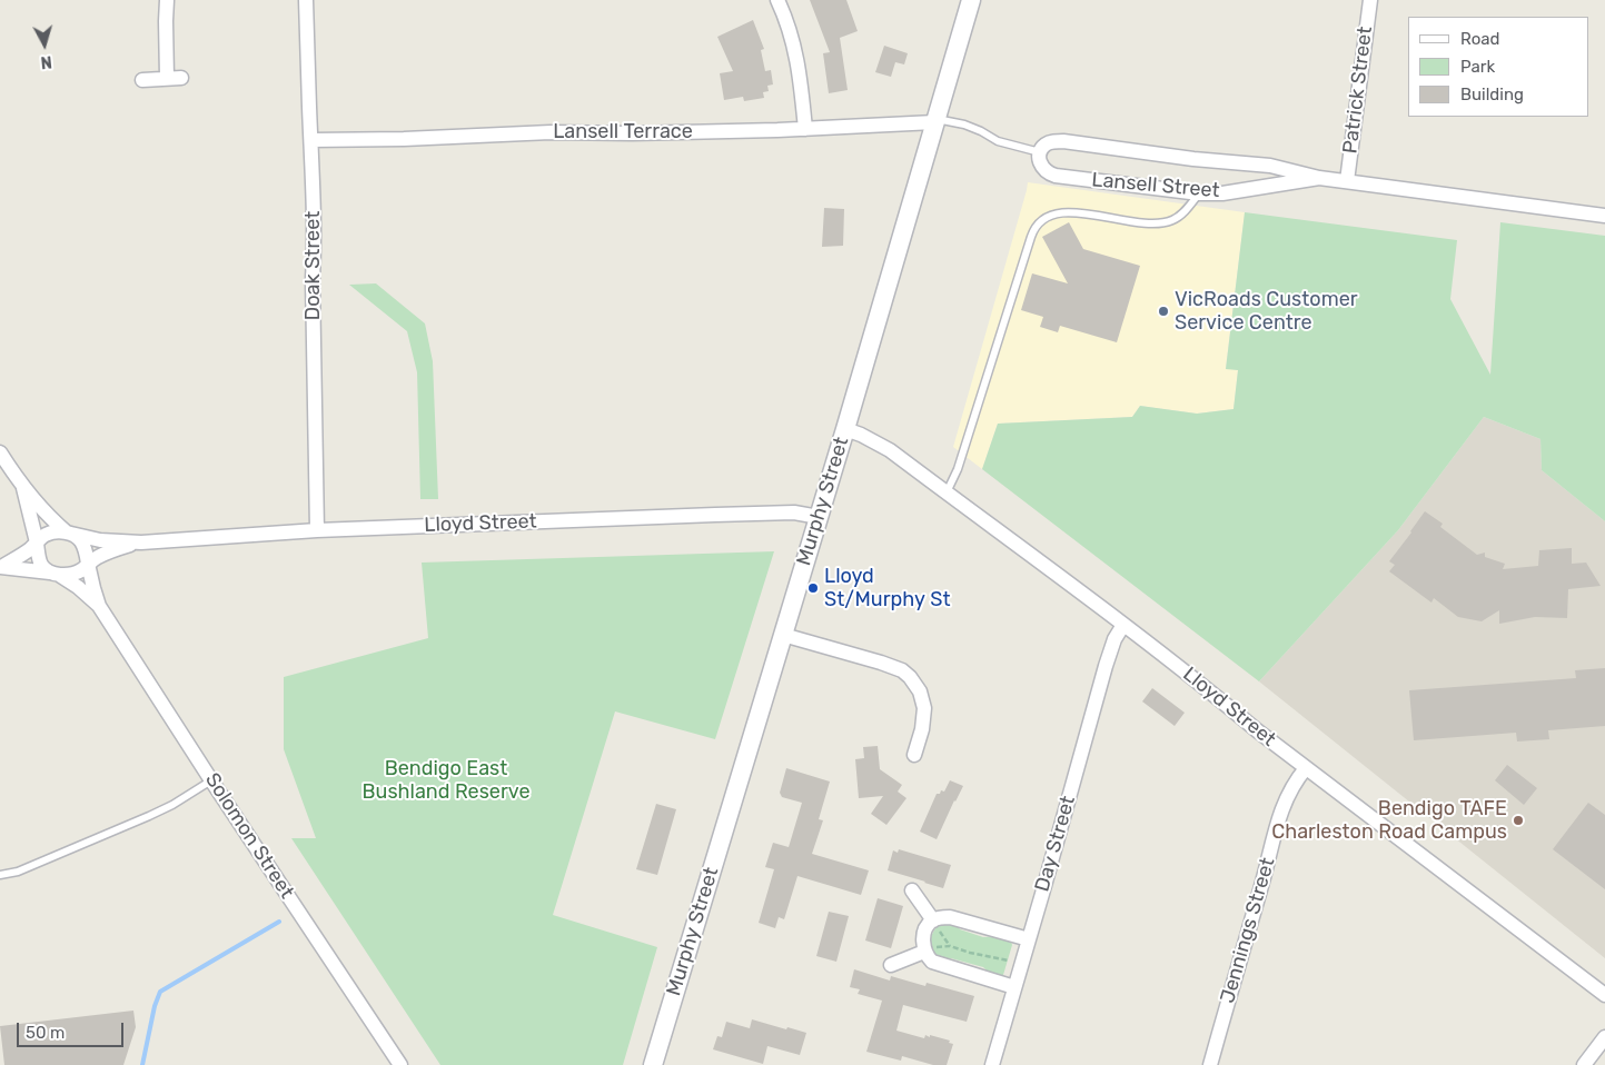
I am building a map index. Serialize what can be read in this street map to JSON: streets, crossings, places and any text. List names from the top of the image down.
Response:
{
  "streets": {
    "street": [
      "Patrick Street",
      "Lansell Terrace",
      "Lansell Street",
      "Doak Street",
      "Murphy Street",
      "Lloyd Street",
      "Solomon Street",
      "Day Street",
      "Jennings Street"
    ]
  },
  "crossings": [
    ["Patrick Street", "Lansell Street"],
    ["Lansell Terrace", "Doak Street"],
    ["Lansell Terrace", "Murphy Street"],
    ["Doak Street", "Lloyd Street"],
    ["Murphy Street", "Lloyd Street"],
    ["Lloyd Street", "Solomon Street"],
    ["Lloyd Street", "Day Street"],
    ["Lloyd Street", "Jennings Street"]
  ],
  "parks": ["Bendigo East Bushland Reserve"],
  "places": ["VicRoads Customer Service Centre", "Lloyd St/Murphy St", "Bendigo TAFE Charleston Road Campus"],
  "legend": ["Road", "Park", "Building"],
  "scale_bar": "50 m",
  "north": "bottom"
}
